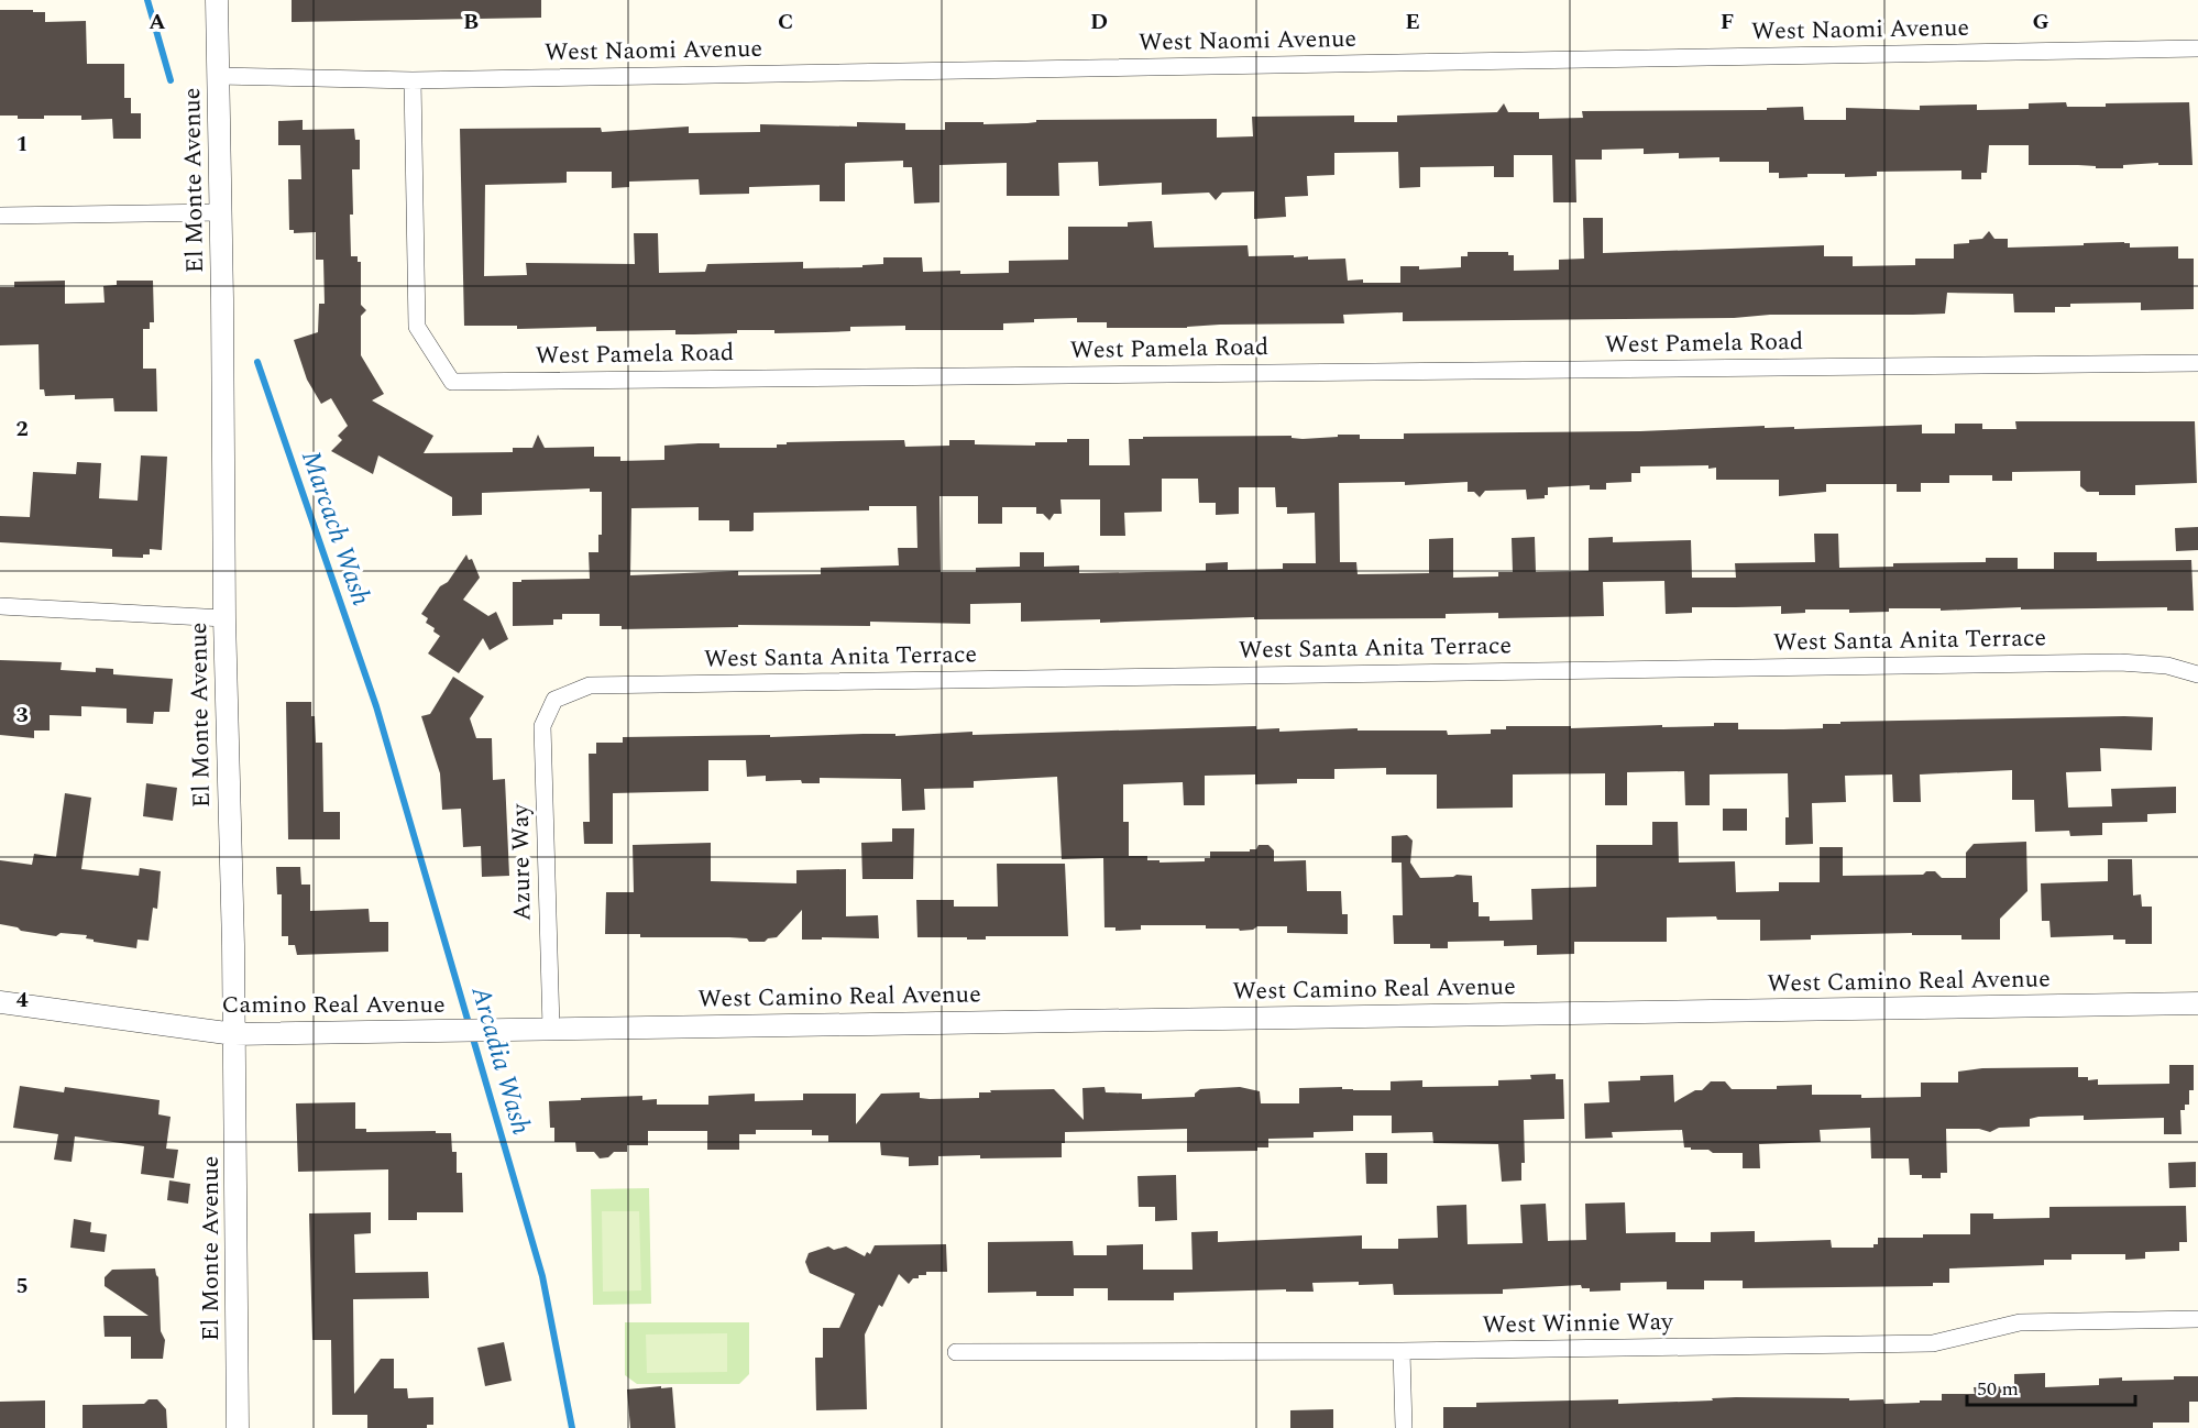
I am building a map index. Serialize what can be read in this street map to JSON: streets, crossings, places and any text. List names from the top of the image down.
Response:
{
  "streets": {
    "street": [
      "West Naomi Avenue",
      "El Monte Avenue",
      "West Pamela Road",
      "West Santa Anita Terrace",
      "Azure Way",
      "West Camino Real Avenue",
      "Camino Real Avenue",
      "West Winnie Way"
    ]
  },
  "crossings": [
    ["West Naomi Avenue", "El Monte Avenue"],
    ["West Naomi Avenue", "West Pamela Road"],
    ["El Monte Avenue", "Camino Real Avenue"],
    ["West Santa Anita Terrace", "Azure Way"],
    ["Azure Way", "West Camino Real Avenue"],
    ["Azure Way", "Camino Real Avenue"],
    ["West Camino Real Avenue", "Camino Real Avenue"]
  ],
  "water": ["Marcach Wash", "Arcadia Wash"],
  "scale_bar": "50 m",
  "grid": {
    "columns": [
      "A",
      "B",
      "C",
      "D",
      "E",
      "F",
      "G"
    ],
    "rows": [
      "1",
      "2",
      "3",
      "4",
      "5"
    ]
  }
}
